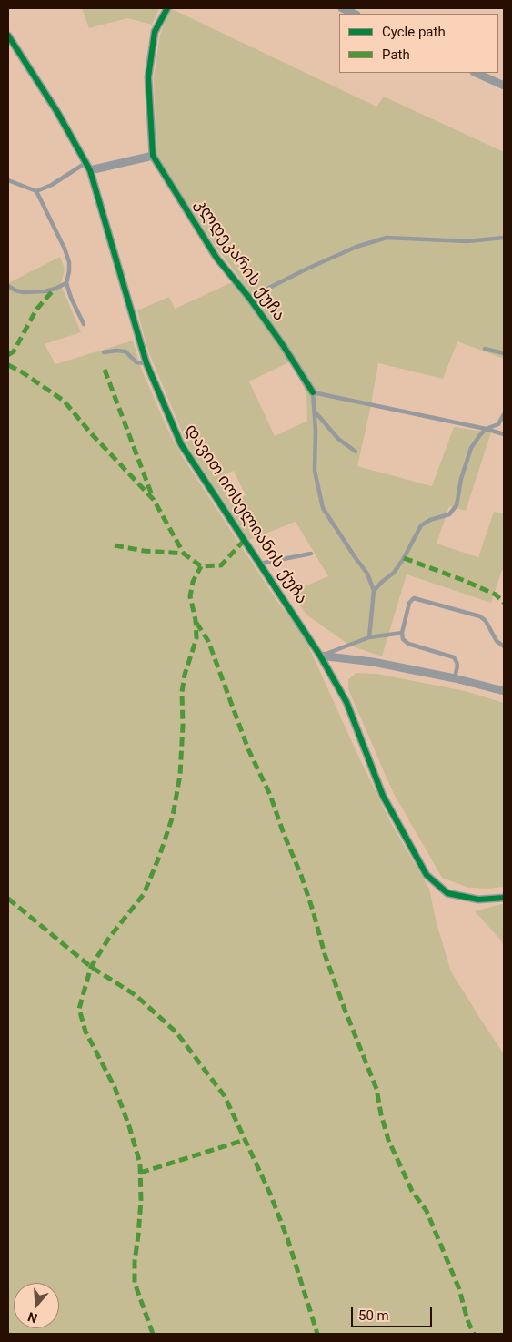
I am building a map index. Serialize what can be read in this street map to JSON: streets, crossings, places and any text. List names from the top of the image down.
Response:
{
  "streets": {
    "street": ["კლდეკარის ქუჩა", "დავით იოსელიანის ქუჩა"]
  },
  "legend": ["Cycle path", "Path"],
  "scale_bar": "50 m",
  "north": "bottom"
}
